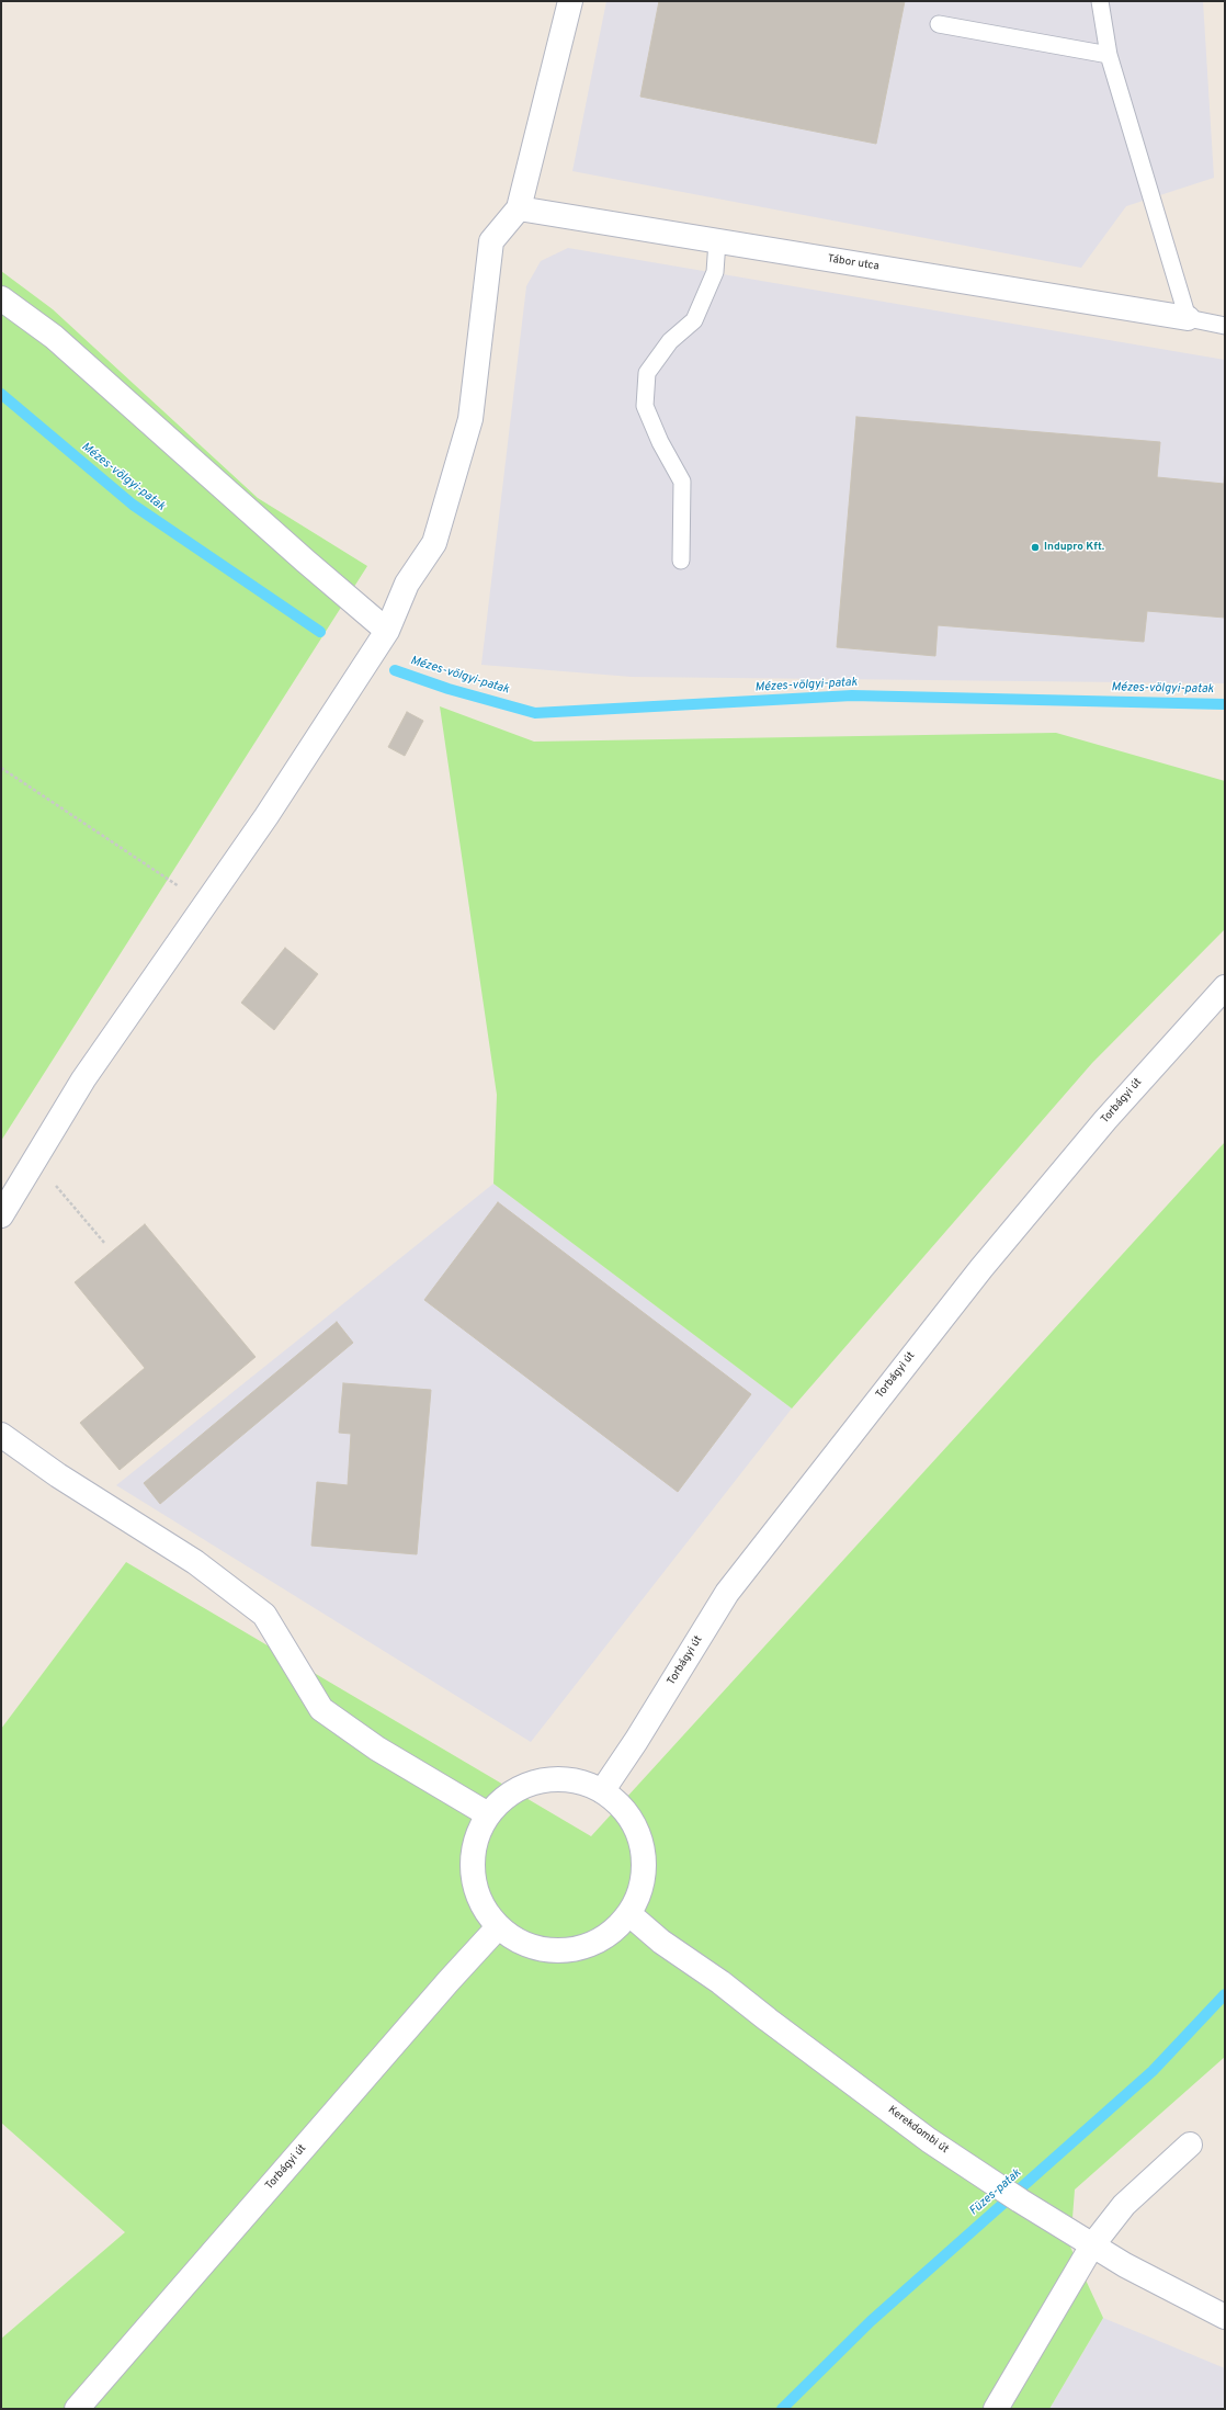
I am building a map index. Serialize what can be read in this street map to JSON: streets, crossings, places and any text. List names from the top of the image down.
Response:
{
  "streets": {
    "street": ["Tábor utca", "Torbágyi út", "Kerekdombi út"]
  },
  "water": ["Mézes-völgyi-patak", "Füzes-patak"],
  "places": ["Indupro Kft."]
}
